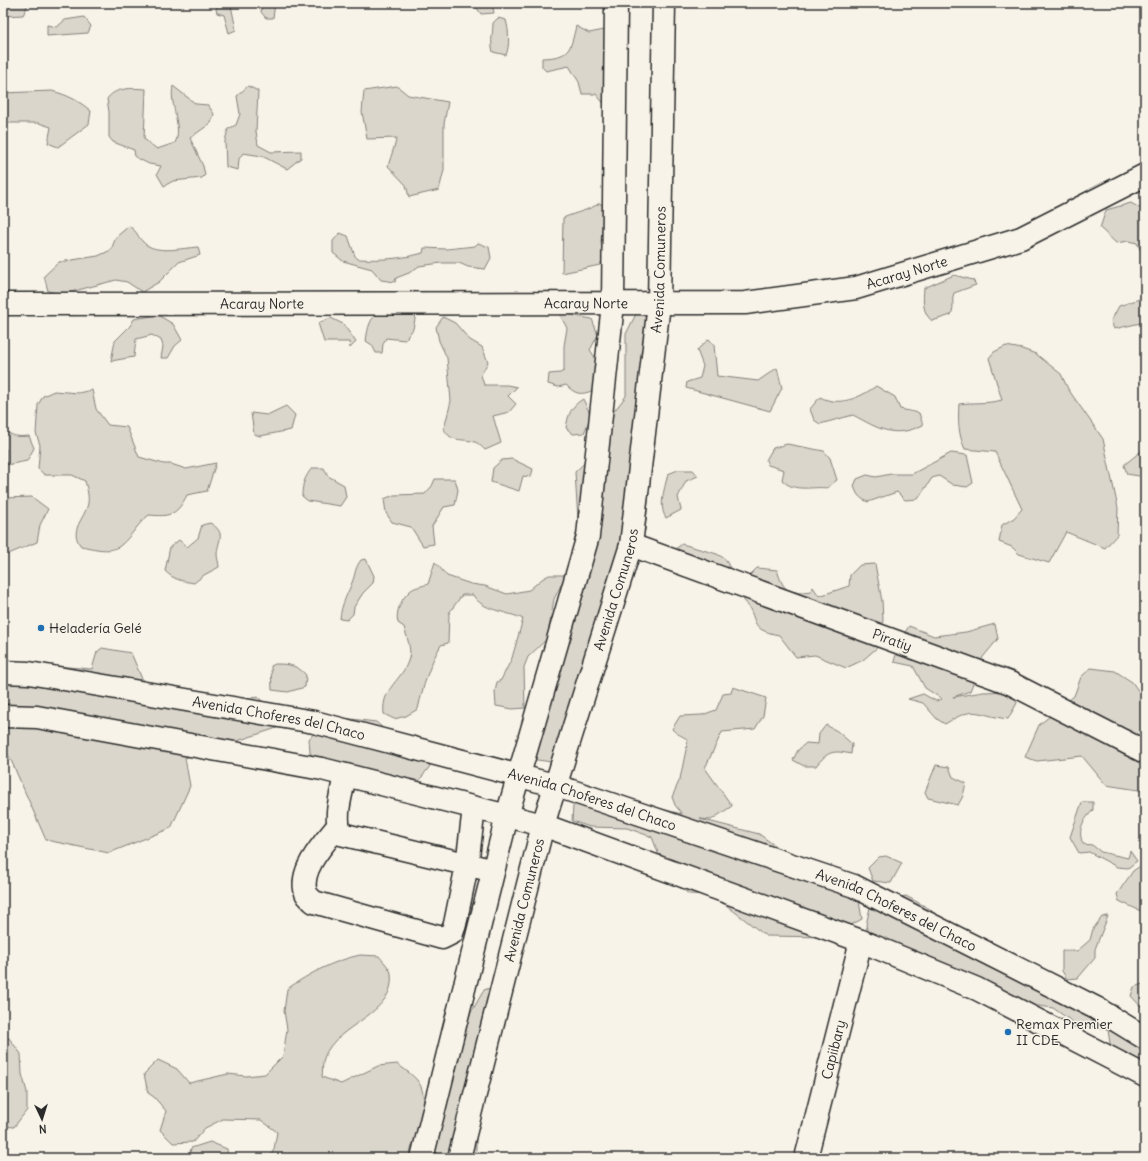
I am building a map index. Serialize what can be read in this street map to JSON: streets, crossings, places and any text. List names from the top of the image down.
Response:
{
  "streets": {
    "street": [
      "Avenida Comuneros",
      "Acaray Norte",
      "Piratiy",
      "Avenida Choferes del Chaco",
      "Capiibary"
    ]
  },
  "crossings": [
    ["Avenida Comuneros", "Acaray Norte"],
    ["Avenida Comuneros", "Piratiy"],
    ["Avenida Comuneros", "Avenida Choferes del Chaco"]
  ],
  "places": ["Heladería Gelé", "Remax Premier II CDE"],
  "north": "bottom"
}
